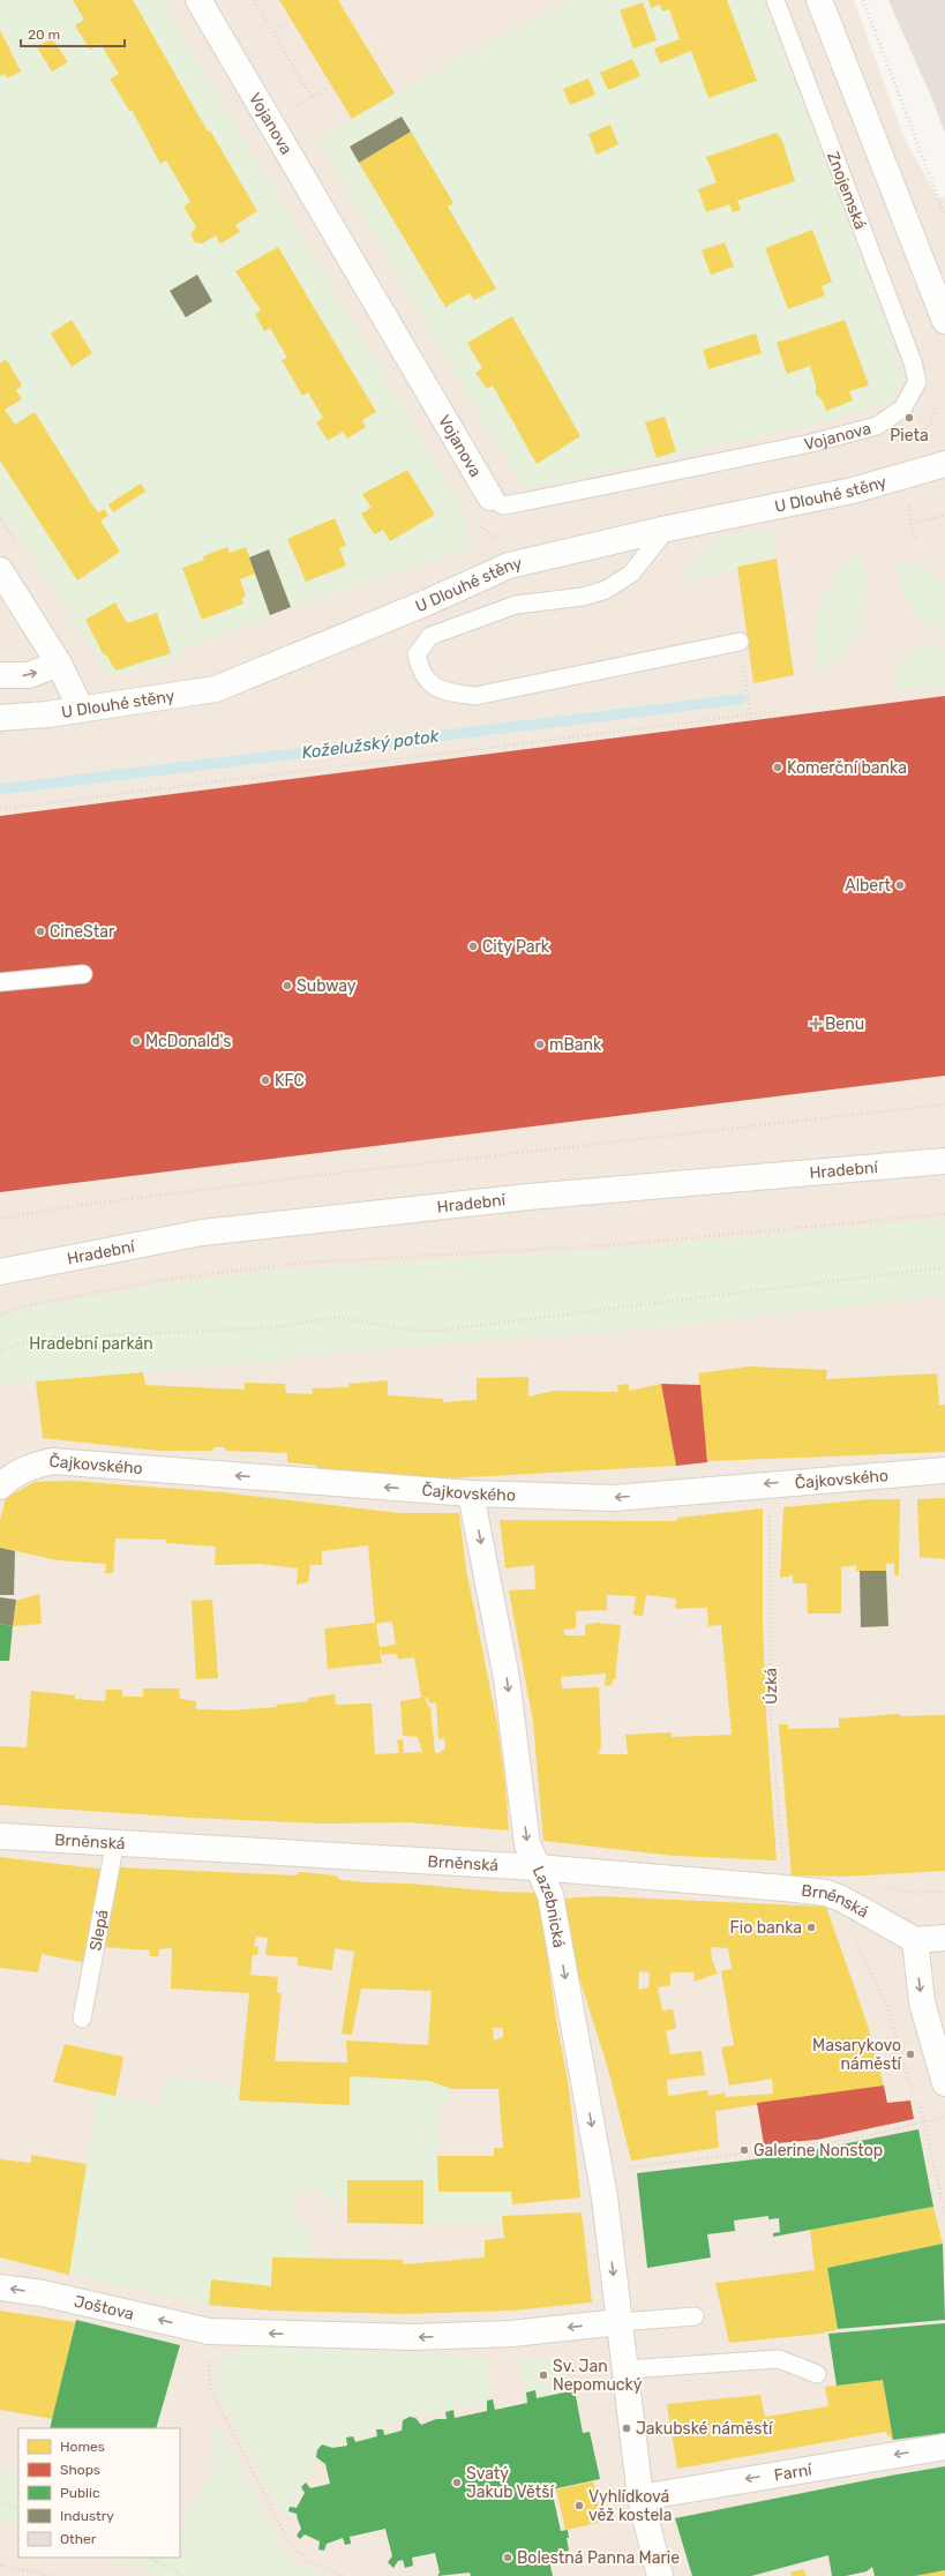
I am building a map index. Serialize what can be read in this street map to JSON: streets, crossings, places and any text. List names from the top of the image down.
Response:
{
  "streets": {
    "street": [
      "Vojanova",
      "U Dlouhé stěny",
      "Hradební",
      "Čajkovského",
      "Brněnská",
      "Lazebnická",
      "Joštova",
      "Farní"
    ],
    "lane": ["Znojemská", "Slepá"],
    "path": ["Úzká"]
  },
  "crossings": [
    ["Vojanova", "Znojemská"],
    ["Čajkovského", "Úzká"],
    ["Čajkovského", "Lazebnická"],
    ["Úzká", "Brněnská"],
    ["Brněnská", "Lazebnická"],
    ["Brněnská", "Slepá"]
  ],
  "one_way": [
    "Čajkovského",
    "Lazebnická",
    "Joštova",
    "Farní"
  ],
  "water": ["Koželužský potok"],
  "parks": ["Hradební parkán"],
  "places": {
    "other": [
      "Pieta",
      "Komerční banka",
      "Albert",
      "CineStar",
      "City Park",
      "Subway",
      "McDonald's",
      "mBank",
      "KFC",
      "Fio banka",
      "Masarykovo náměstí",
      "Galerine Nonstop",
      "Sv. Jan Nepomucký",
      "Jakubské náměstí",
      "Svatý Jakub Větší",
      "Vyhlídková věž kostela",
      "Bolestná Panna Marie"
    ],
    "health": ["Benu"]
  },
  "legend": [
    "Homes",
    "Shops",
    "Public",
    "Industry",
    "Other"
  ],
  "scale_bar": "20 m"
}
